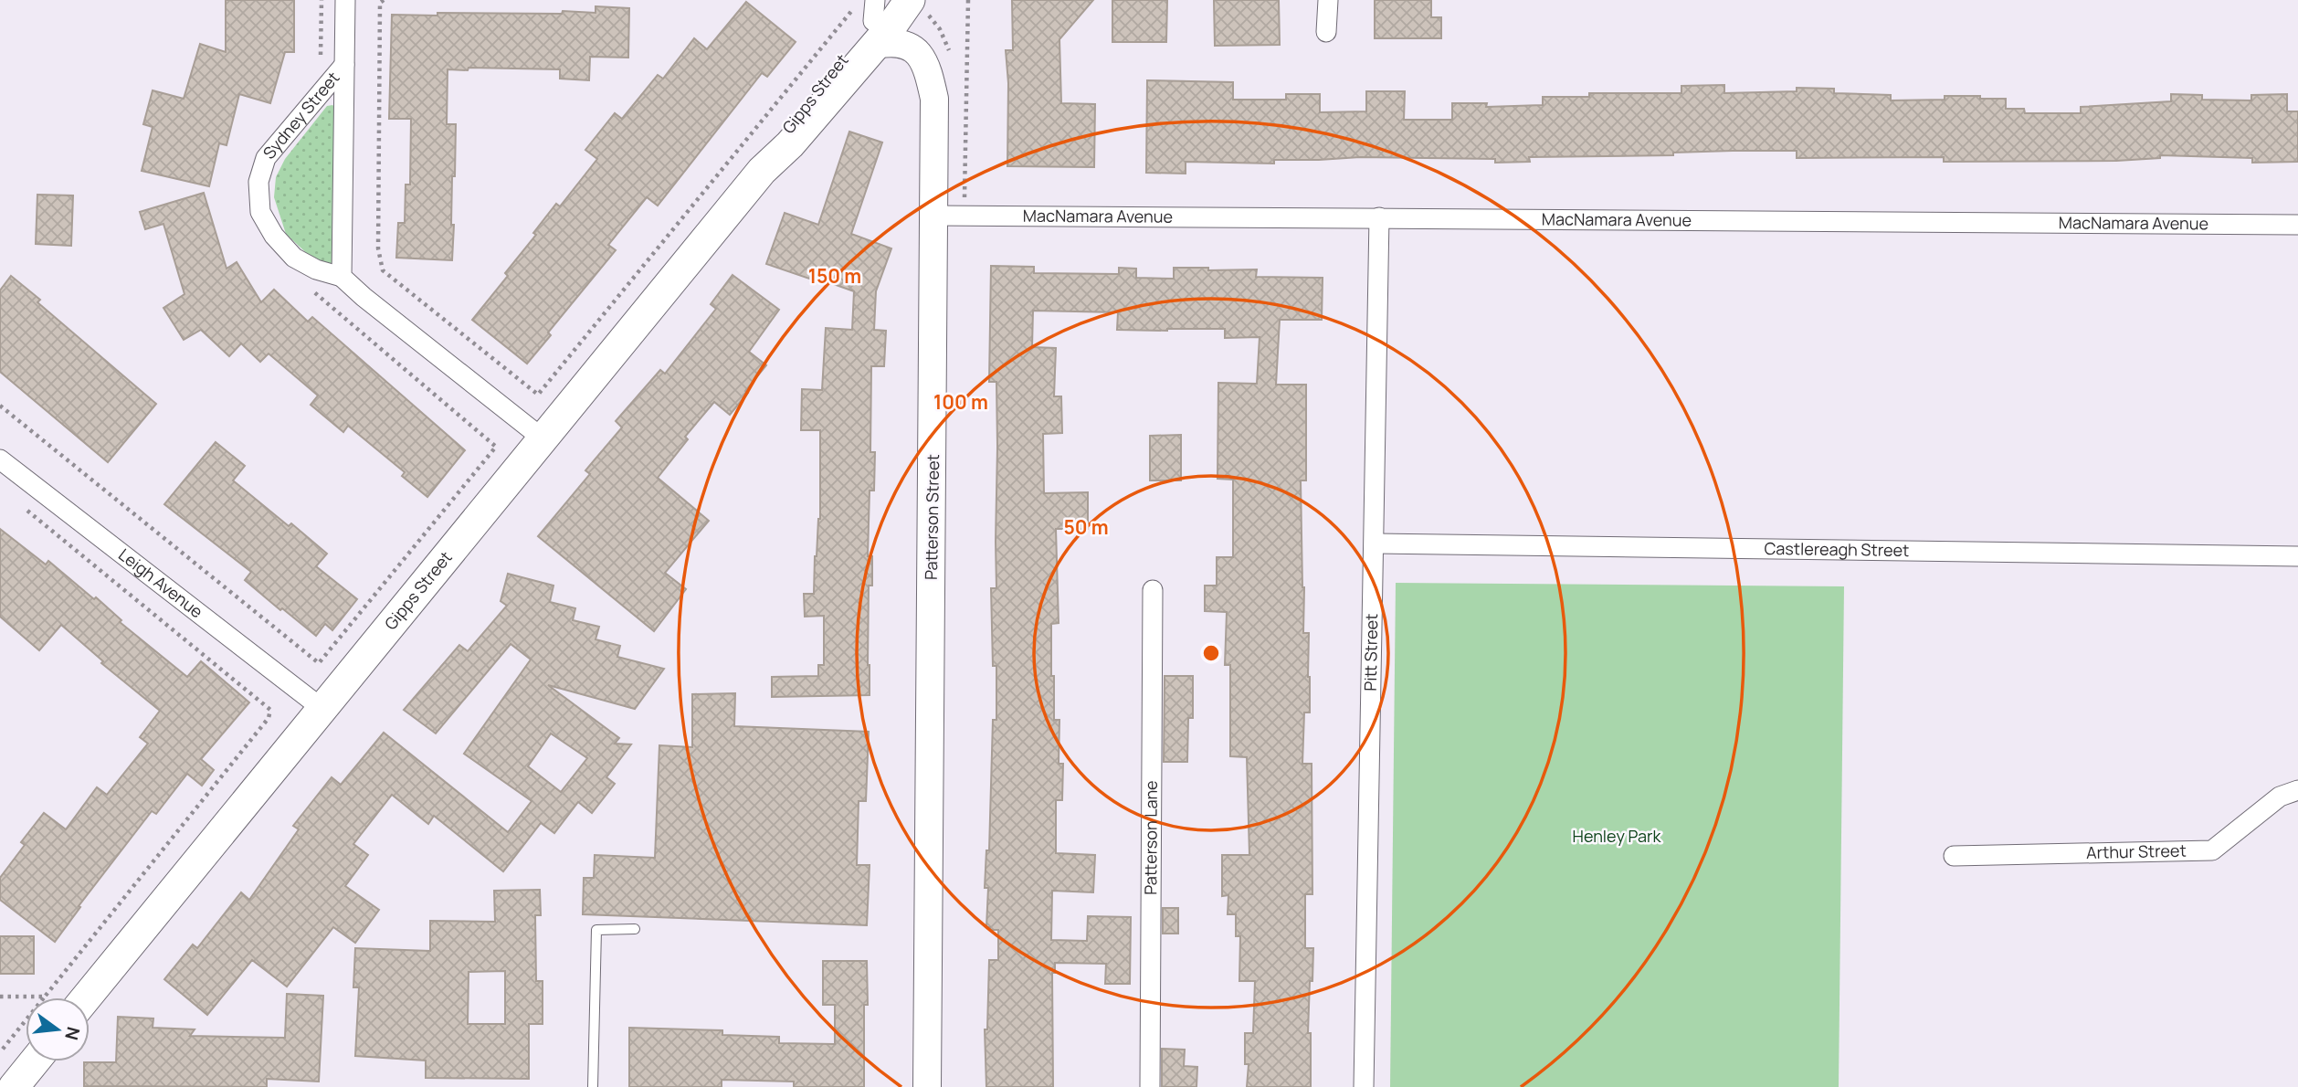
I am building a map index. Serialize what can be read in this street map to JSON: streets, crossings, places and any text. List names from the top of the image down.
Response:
{
  "streets": {
    "main road": ["Gipps Street"],
    "street": [
      "Sydney Street",
      "MacNamara Avenue",
      "Patterson Street",
      "Castlereagh Street",
      "Leigh Avenue",
      "Pitt Street",
      "Patterson Lane",
      "Arthur Street"
    ]
  },
  "crossings": [
    ["Gipps Street", "Sydney Street"],
    ["Gipps Street", "Patterson Street"],
    ["Gipps Street", "Leigh Avenue"],
    ["MacNamara Avenue", "Patterson Street"],
    ["MacNamara Avenue", "Pitt Street"],
    ["Castlereagh Street", "Pitt Street"]
  ],
  "parks": ["Henley Park"],
  "north": "right",
  "rings": ["150 m", "100 m", "50 m"]
}
